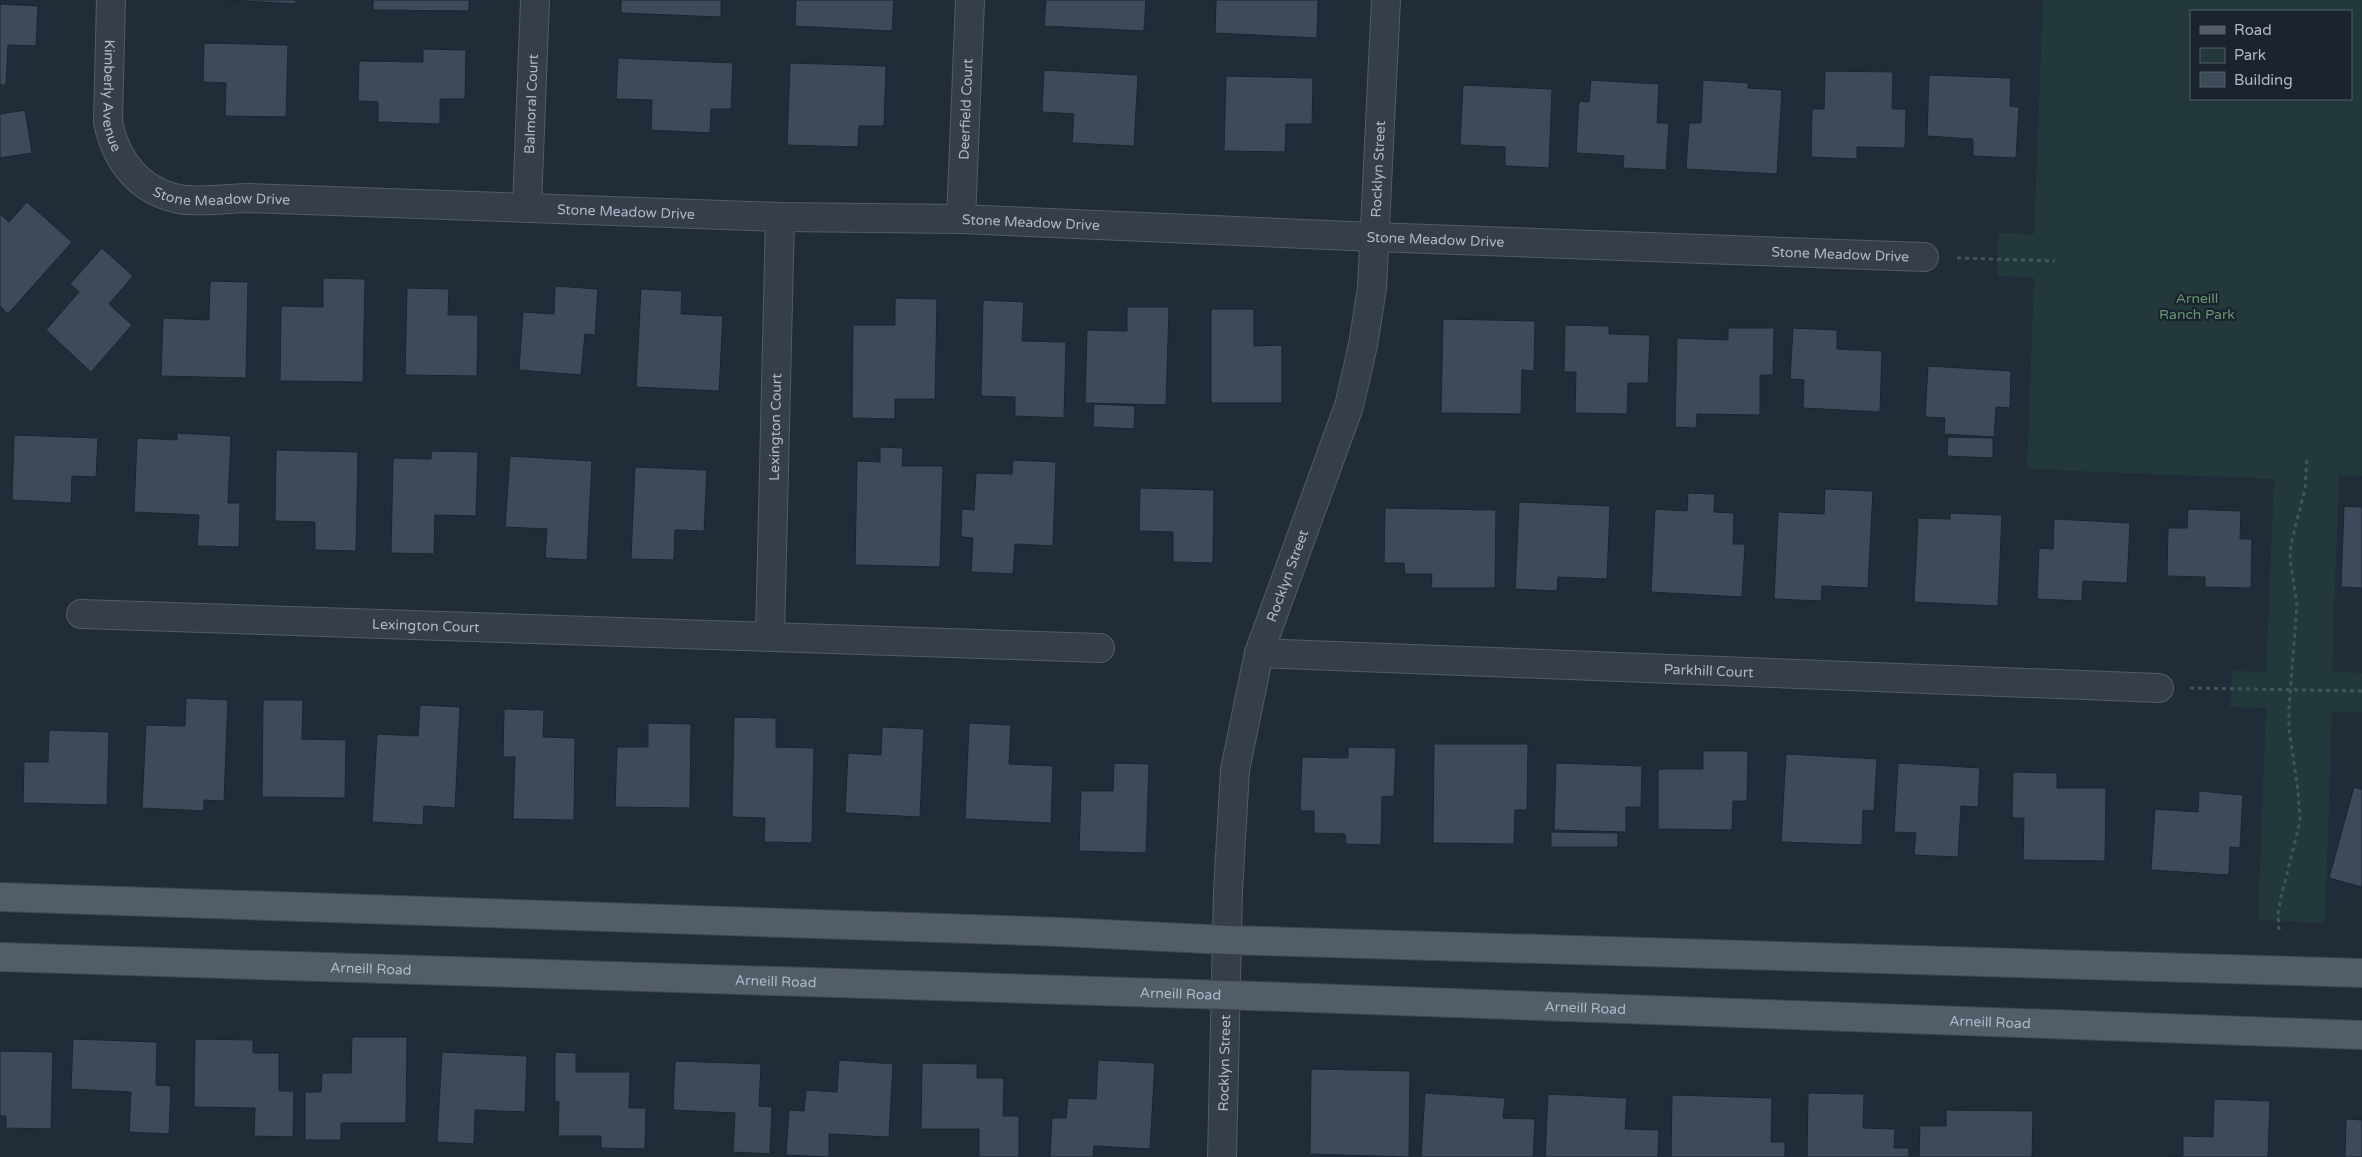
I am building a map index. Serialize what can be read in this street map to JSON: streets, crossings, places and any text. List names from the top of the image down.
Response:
{
  "streets": {
    "main road": ["Arneill Road"],
    "street": [
      "Kimberly Avenue",
      "Balmoral Court",
      "Deerfield Court",
      "Rocklyn Street",
      "Stone Meadow Drive",
      "Lexington Court",
      "Parkhill Court"
    ]
  },
  "crossings": [
    ["Kimberly Avenue", "Stone Meadow Drive"],
    ["Balmoral Court", "Stone Meadow Drive"],
    ["Deerfield Court", "Stone Meadow Drive"],
    ["Rocklyn Street", "Stone Meadow Drive"],
    ["Rocklyn Street", "Parkhill Court"],
    ["Rocklyn Street", "Arneill Road"],
    ["Stone Meadow Drive", "Lexington Court"]
  ],
  "parks": ["Arneill Ranch Park"],
  "legend": ["Road", "Park", "Building"]
}
